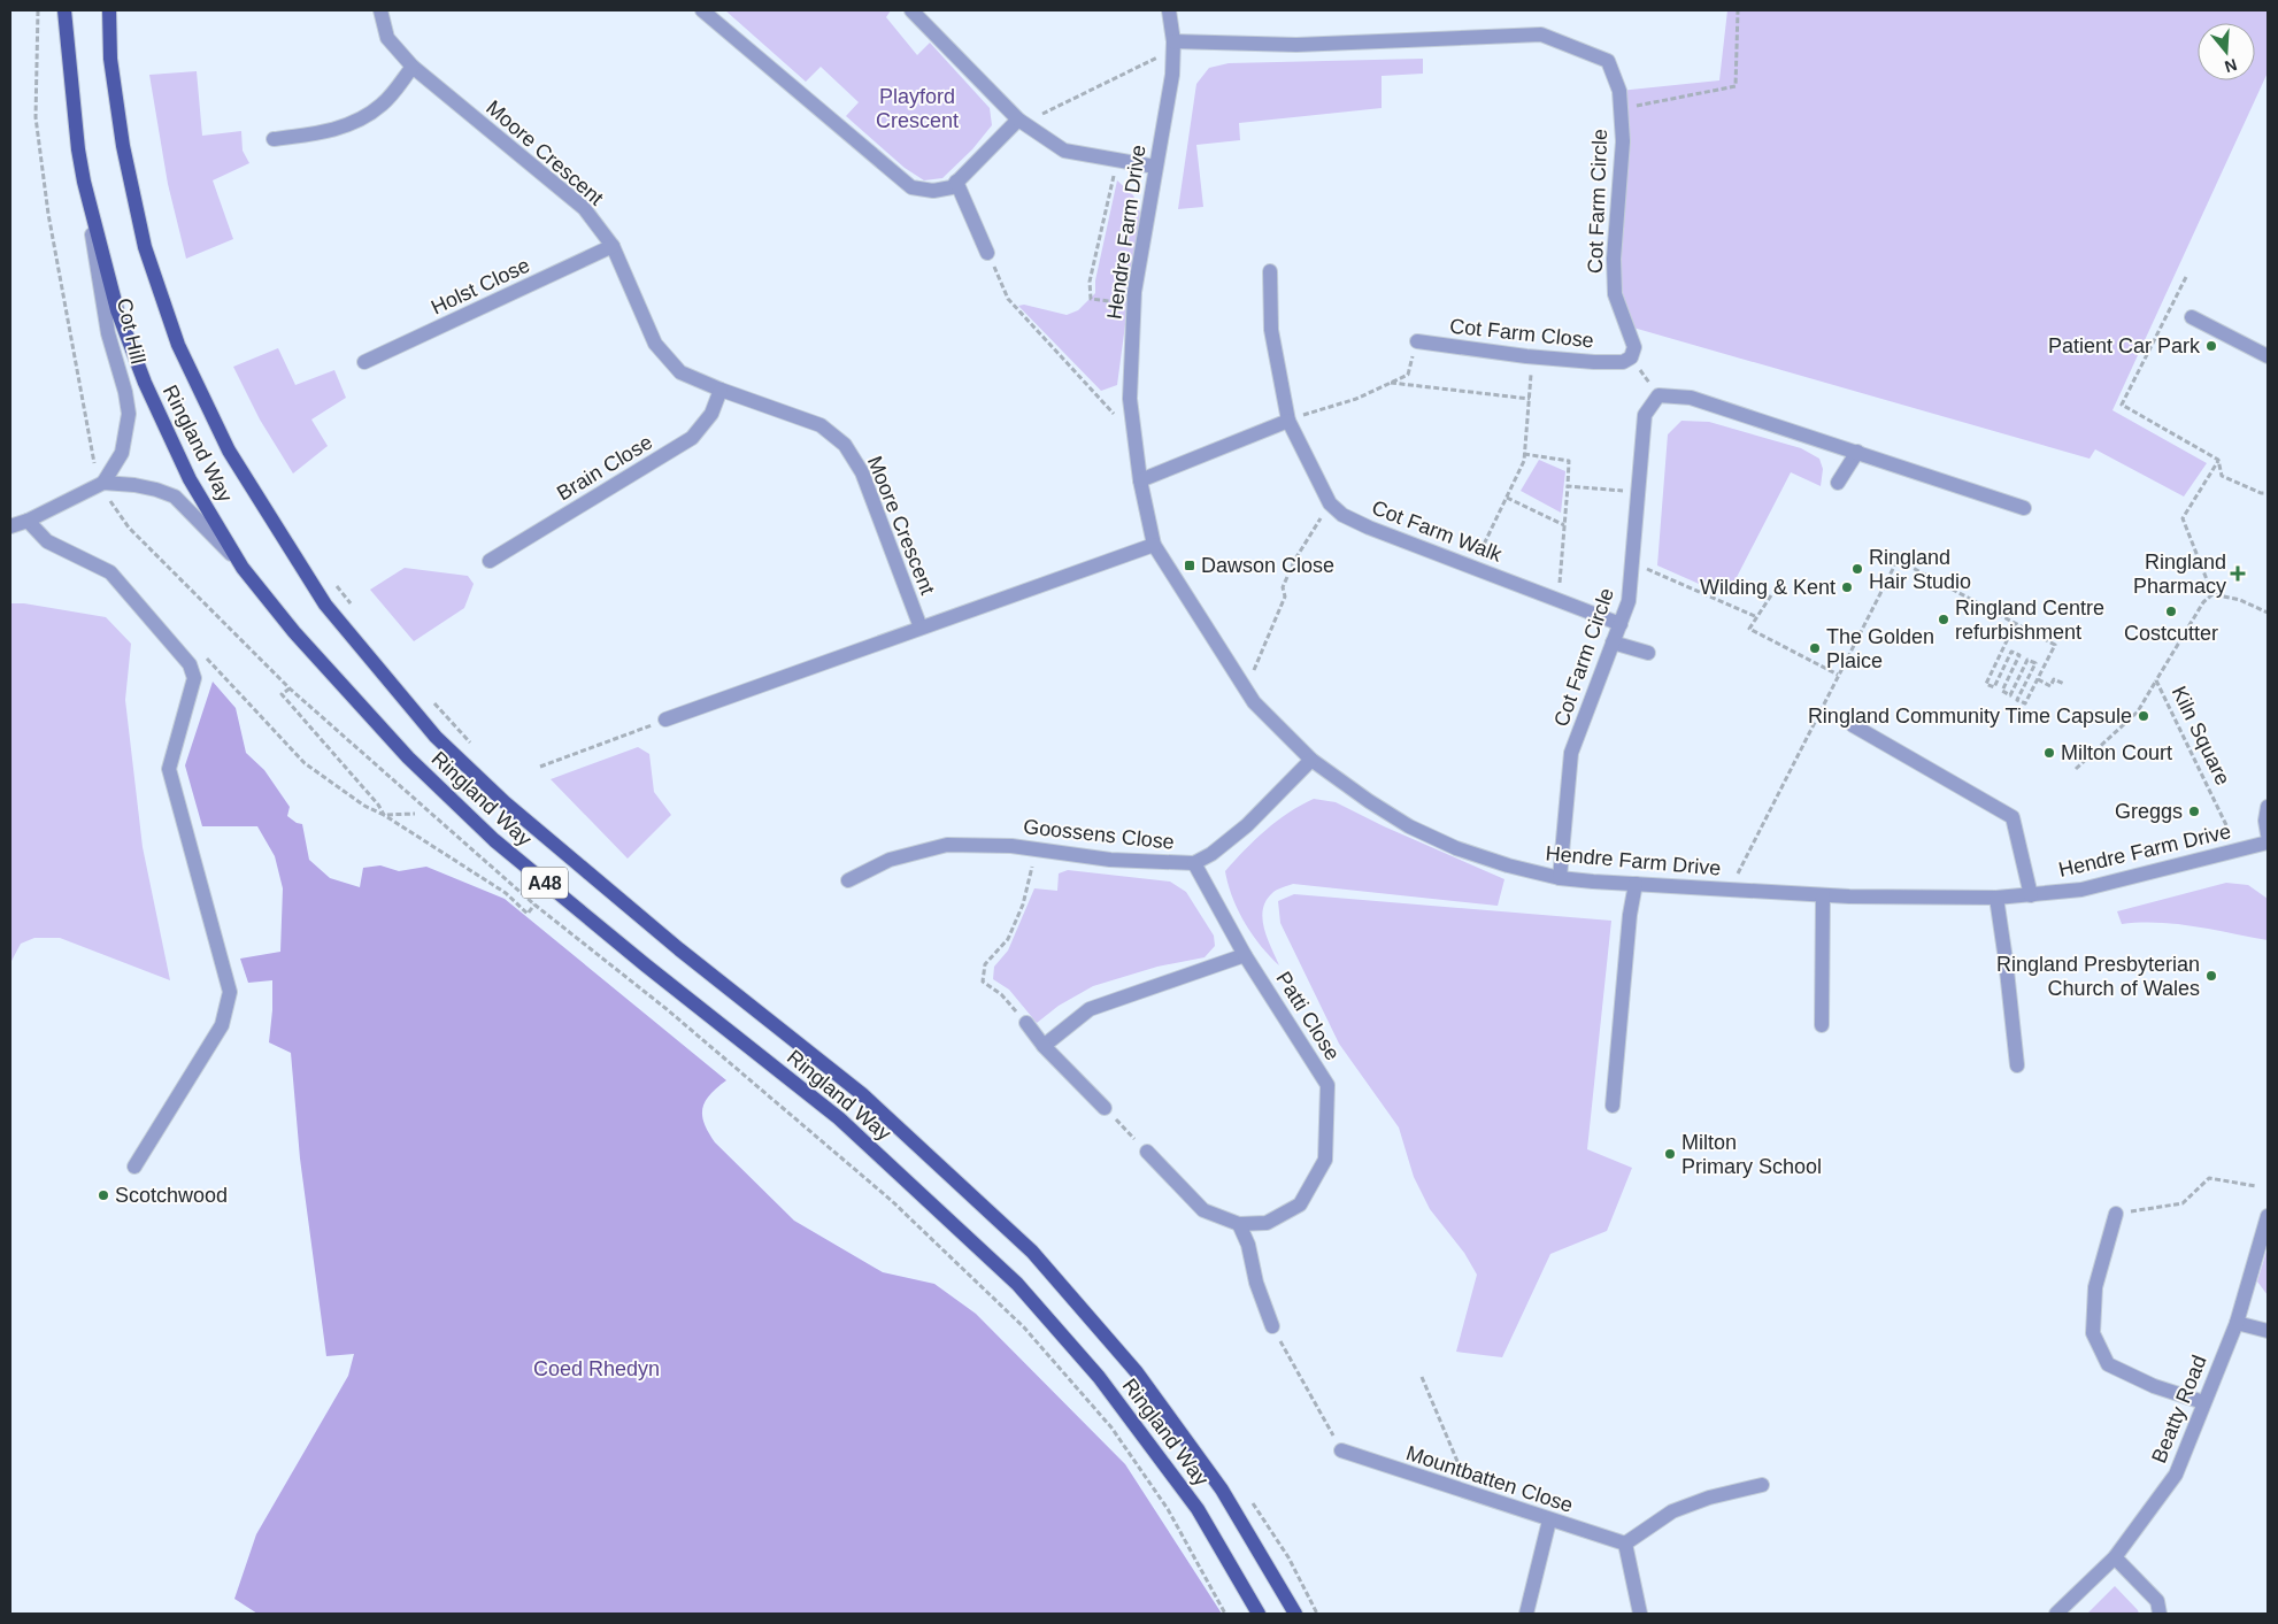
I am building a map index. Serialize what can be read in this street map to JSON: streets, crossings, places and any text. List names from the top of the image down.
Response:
{
  "streets": {
    "main road": ["Ringland Way", "A48"],
    "street": [
      "Moore Crescent",
      "Cot Farm Circle",
      "Hendre Farm Drive",
      "Holst Close",
      "Cot Hill",
      "Cot Farm Close",
      "Brain Close",
      "Cot Farm Walk",
      "Goossens Close",
      "Patti Close",
      "Beatty Road",
      "Mountbatten Close"
    ],
    "path": ["Kiln Square"]
  },
  "crossings": [
    ["Moore Crescent", "Holst Close"],
    ["Moore Crescent", "Brain Close"],
    ["Cot Farm Circle", "Hendre Farm Drive"],
    ["Cot Farm Circle", "Cot Farm Close"],
    ["Cot Farm Circle", "Cot Farm Walk"],
    ["Hendre Farm Drive", "Goossens Close"],
    ["Cot Hill", "Ringland Way"],
    ["Goossens Close", "Patti Close"]
  ],
  "parks": ["Playford Crescent", "Coed Rhedyn"],
  "places": {
    "other": [
      "Patient Car Park",
      "Ringland Hair Studio",
      "Wilding & Kent",
      "Costcutter",
      "Ringland Centre refurbishment",
      "The Golden Plaice",
      "Ringland Community Time Capsule",
      "Milton Court",
      "Greggs",
      "Ringland Presbyterian Church of Wales",
      "Milton Primary School",
      "Scotchwood"
    ],
    "transit": ["Dawson Close"],
    "health": ["Ringland Pharmacy"]
  },
  "north": "bottom"
}
